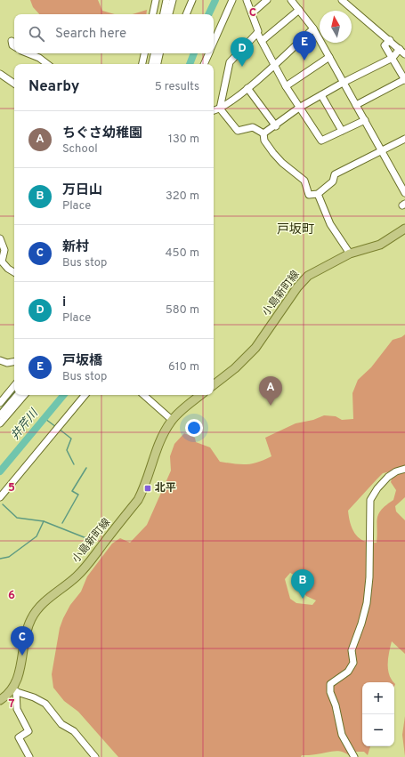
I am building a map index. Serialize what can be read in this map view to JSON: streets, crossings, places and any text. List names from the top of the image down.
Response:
{
  "streets": {
    "main road": ["小島新町線"]
  },
  "districts": ["戸坂町"],
  "water": ["井芹川"],
  "places": {
    "transit": ["北平"]
  },
  "north": "top",
  "page": {
    "search": "Search here",
    "pins": [
      "E",
      "D",
      "A",
      "B",
      "C"
    ],
    "heading": ["Nearby", "5 results"],
    "list": [
      {
        "mark": "A",
        "name": "ちぐさ幼稚園",
        "note": "School",
        "value": "130 m"
      },
      {
        "mark": "B",
        "name": "万日山",
        "note": "Place",
        "value": "320 m"
      },
      {
        "mark": "C",
        "name": "新村",
        "note": "Bus stop",
        "value": "450 m"
      },
      {
        "mark": "D",
        "name": "i",
        "note": "Place",
        "value": "580 m"
      },
      {
        "mark": "E",
        "name": "戸坂橋",
        "note": "Bus stop",
        "value": "610 m"
      }
    ],
    "map_buttons": ["+", "−"]
  },
  "grid": {
    "columns": ["C"],
    "rows": ["5", "6", "7"]
  }
}
